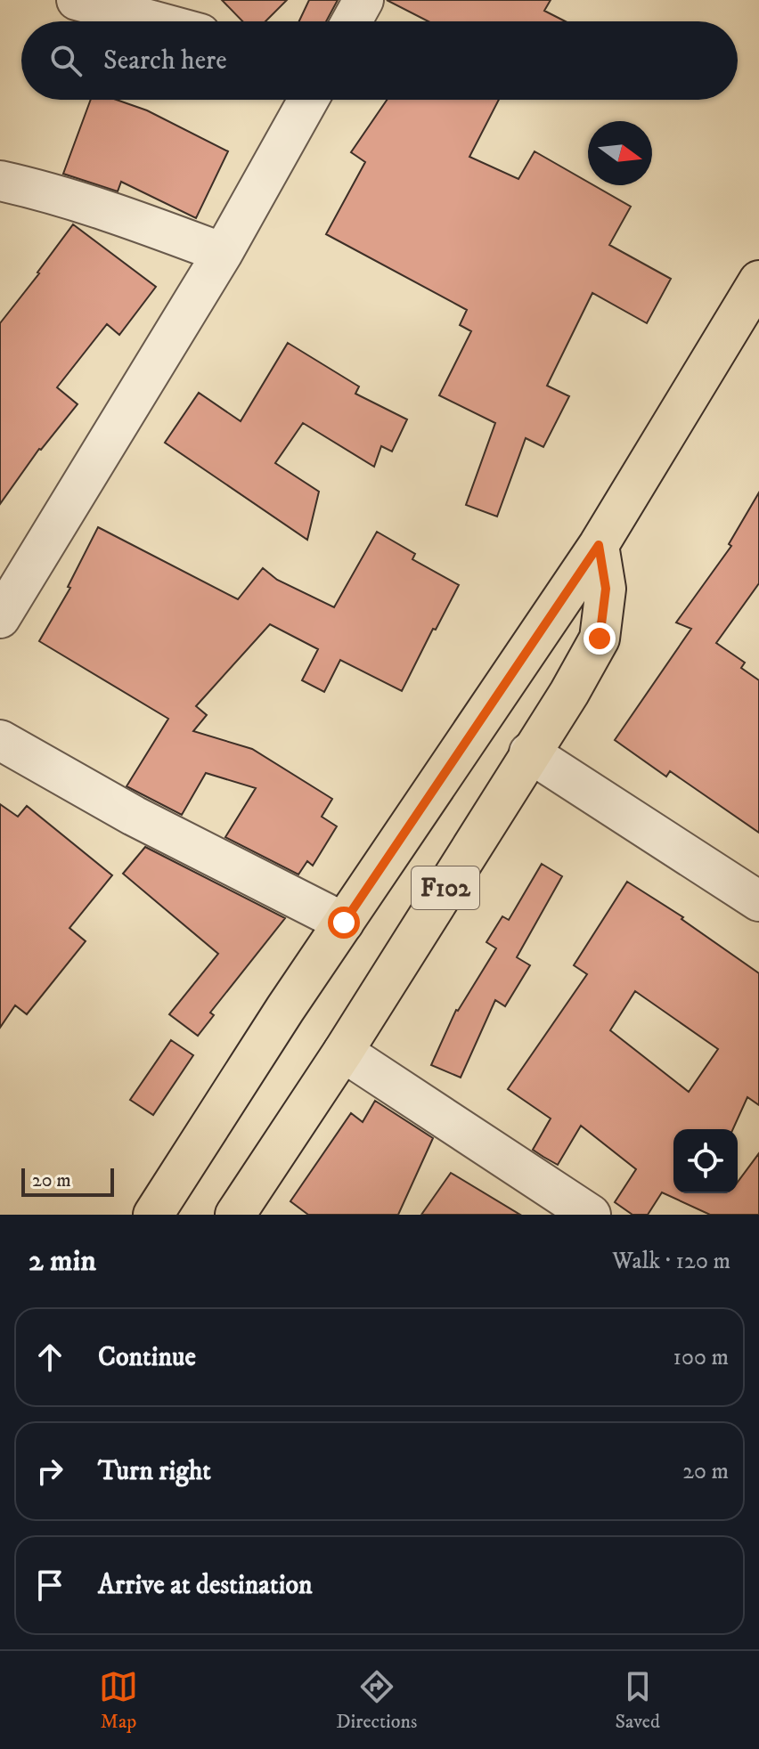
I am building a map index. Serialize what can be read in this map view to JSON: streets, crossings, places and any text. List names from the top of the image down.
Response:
{
  "streets": {
    "main road": ["F102"]
  },
  "scale_bar": "20 m",
  "north": "right",
  "page": {
    "search": "Search here",
    "scale": "20 m",
    "heading": ["2 min", "Walk · 120 m"],
    "list": [
      ["Continue", "100 m"],
      ["Turn right", "20 m"],
      "Arrive at destination"
    ],
    "nav": ["Map", "Directions", "Saved"]
  }
}
